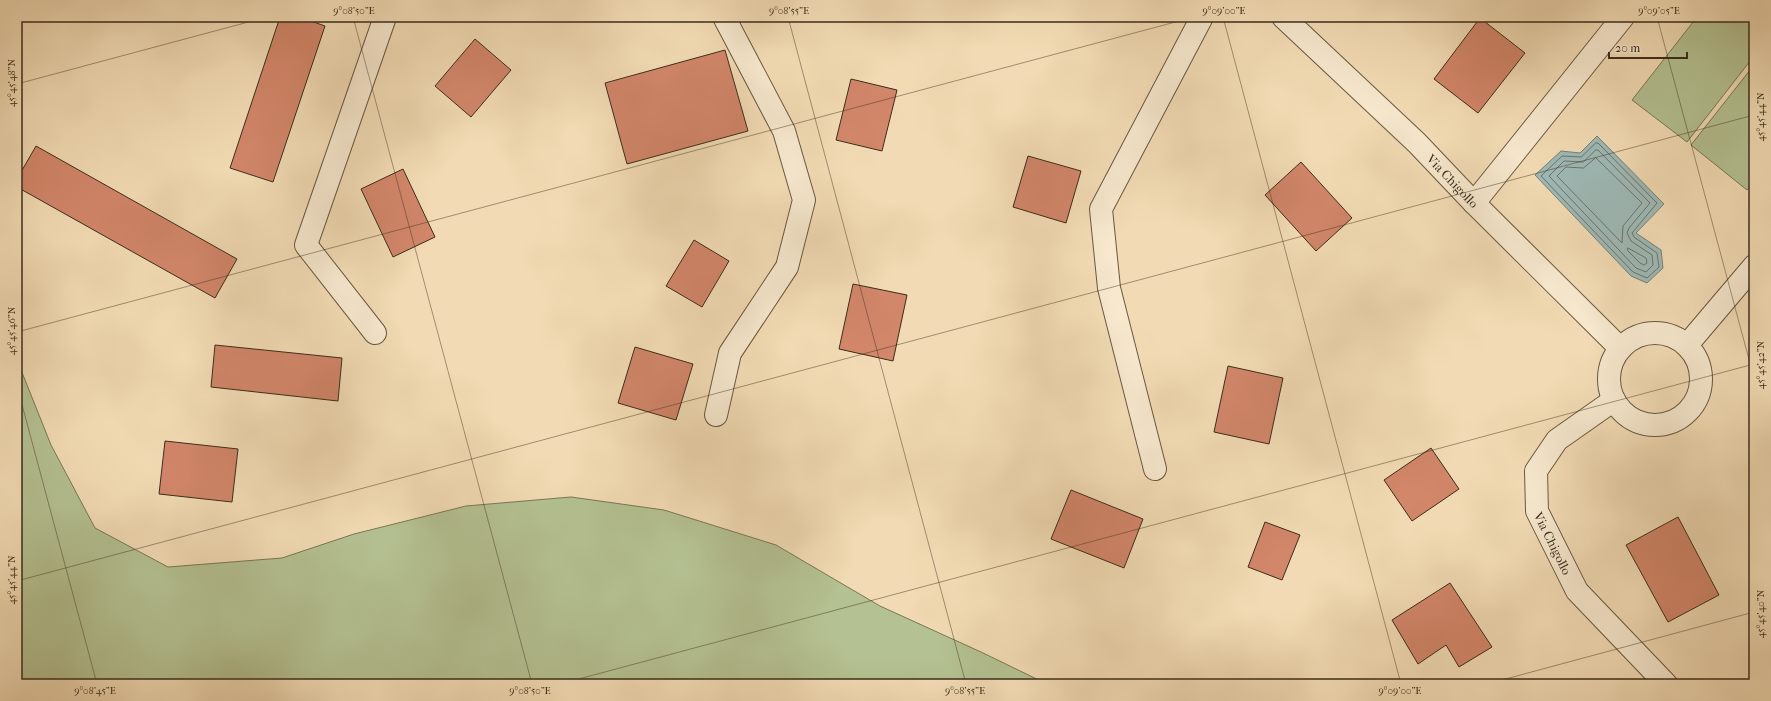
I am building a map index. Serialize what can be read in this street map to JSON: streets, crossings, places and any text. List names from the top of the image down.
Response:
{
  "streets": {
    "street": ["Via Chigollo"]
  },
  "scale_bar": "20 m",
  "coordinates": [
    "9°08'50\"E",
    "9°08'55\"E",
    "9°09'00\"E",
    "9°09'05\"E",
    "45°45'48\"N",
    "45°45'44\"N",
    "45°45'46\"N",
    "45°45'42\"N",
    "45°45'40\"N",
    "9°08'45\"E"
  ]
}
